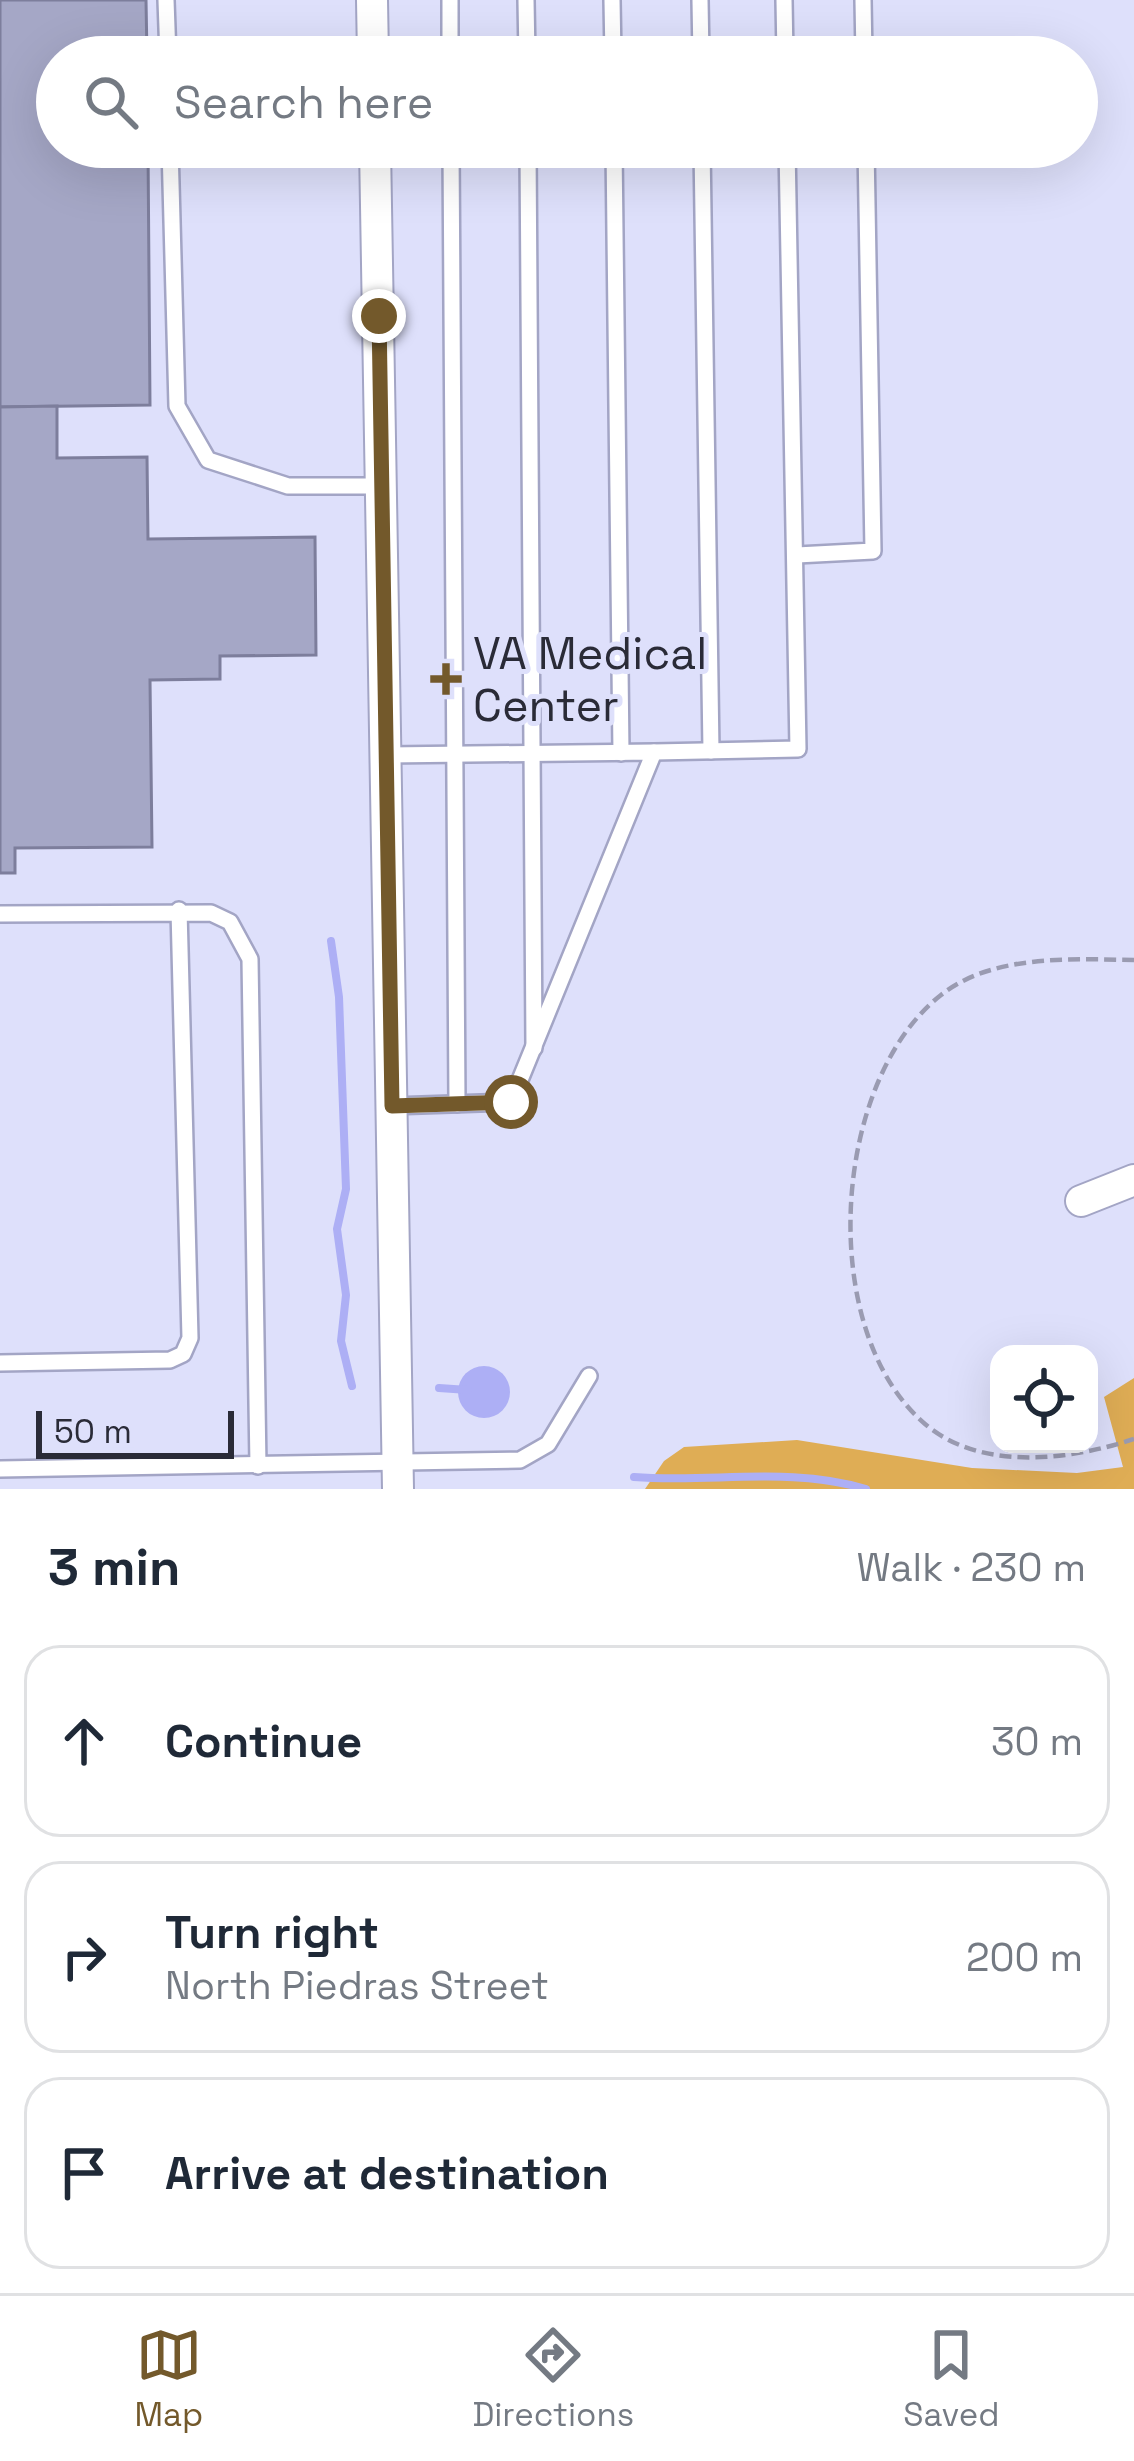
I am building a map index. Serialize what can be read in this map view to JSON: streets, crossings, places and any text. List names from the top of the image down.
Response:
{
  "places": {
    "health": ["VA Medical Center"]
  },
  "scale_bar": "50 m",
  "page": {
    "search": "Search here",
    "scale": "50 m",
    "heading": ["3 min", "Walk · 230 m"],
    "list": [
      ["Continue", "30 m"],
      ["Turn right", "North Piedras Street", "200 m"],
      "Arrive at destination"
    ],
    "nav": ["Map", "Directions", "Saved"]
  }
}
